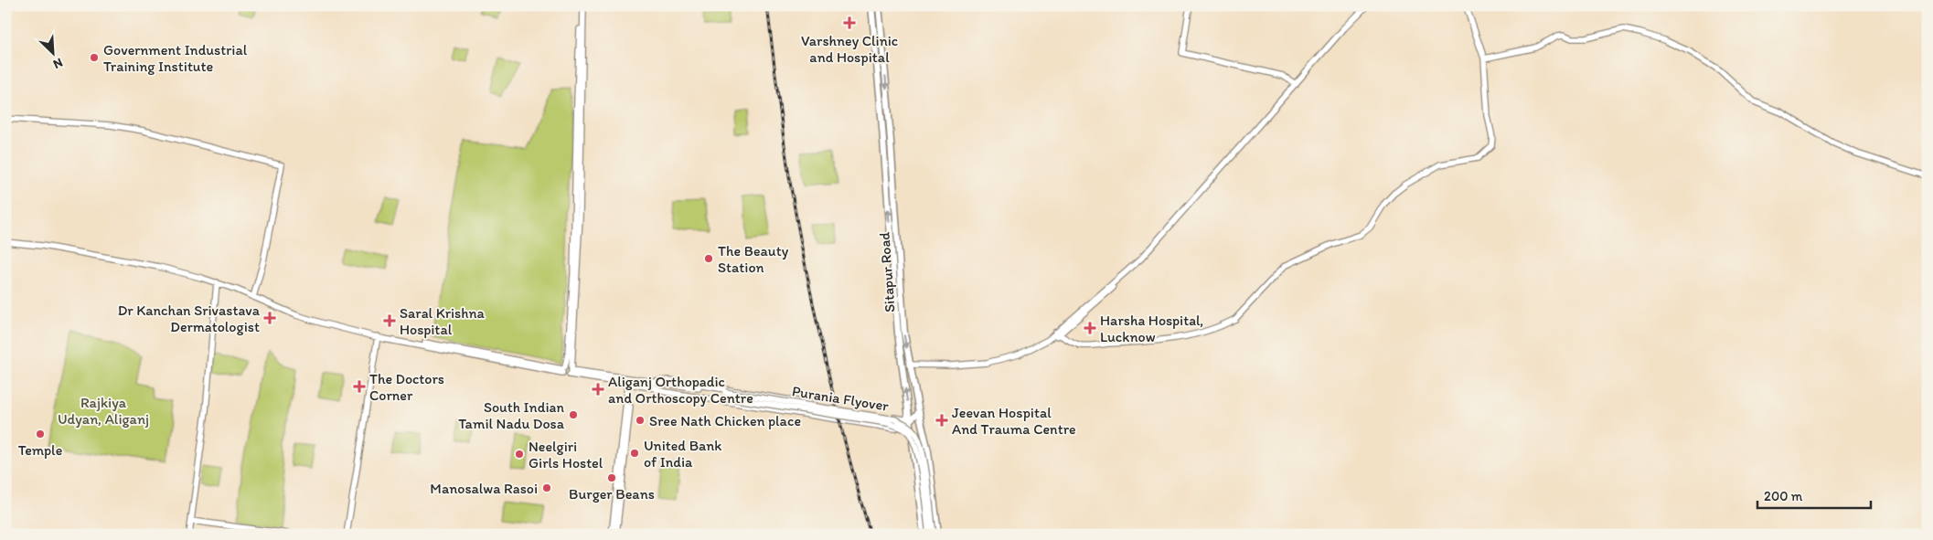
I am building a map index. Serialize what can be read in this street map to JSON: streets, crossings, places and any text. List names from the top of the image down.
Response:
{
  "streets": {
    "main road": ["Sitapur Road"],
    "street": ["Purania Flyover"]
  },
  "parks": ["Rajkiya Udyan, Aliganj"],
  "places": {
    "health": [
      "Varshney Clinic and Hospital",
      "Dr Kanchan Srivastava Dermatologist",
      "Saral Krishna Hospital",
      "Harsha Hospital, Lucknow",
      "The Doctors Corner",
      "Aliganj Orthopadic and Orthoscopy Centre",
      "Jeevan Hospital And Trauma Centre"
    ],
    "other": [
      "Government Industrial Training Institute",
      "The Beauty Station",
      "South Indian Tamil Nadu Dosa",
      "Sree Nath Chicken place",
      "Temple",
      "United Bank of India",
      "Neelgiri Girls Hostel",
      "Burger Beans",
      "Manosalwa Rasoi"
    ]
  },
  "scale_bar": "200 m",
  "north": "bottom right"
}
